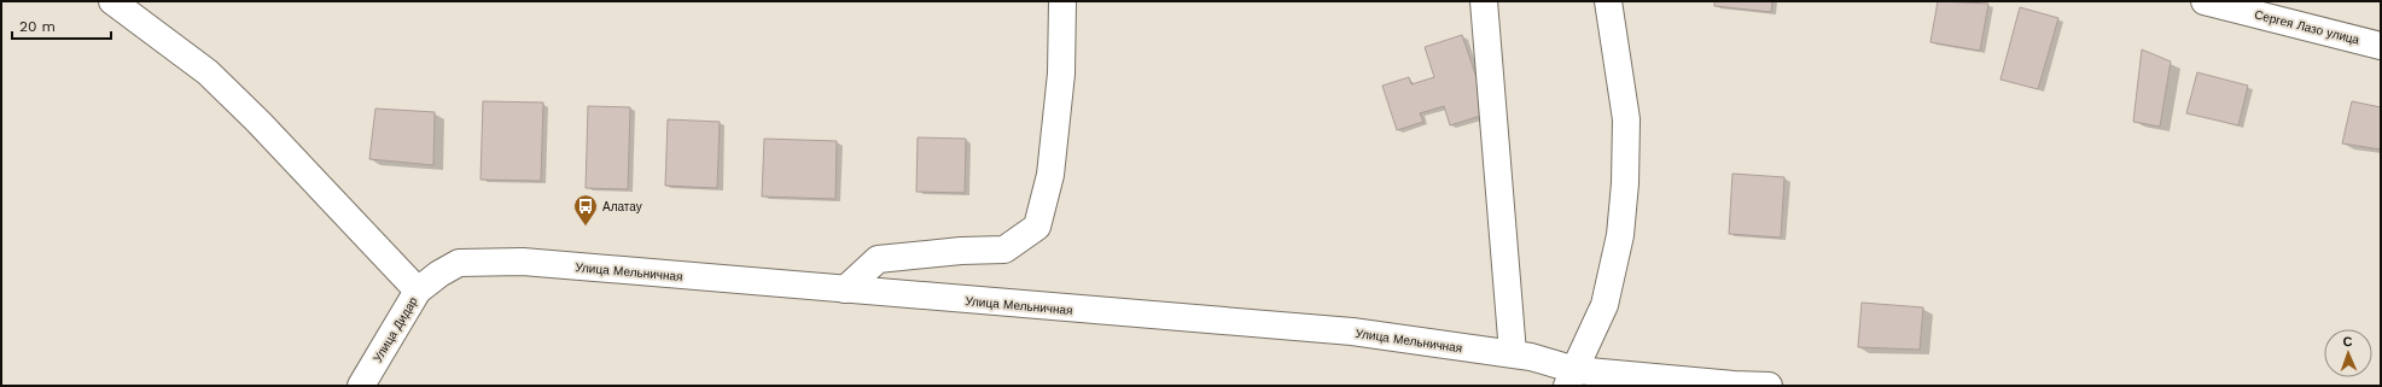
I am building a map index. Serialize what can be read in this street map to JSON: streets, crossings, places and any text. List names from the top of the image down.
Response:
{
  "streets": {
    "street": ["Сергея Лазо улица", "Улица Мельничная", "Улица Дидар"]
  },
  "crossings": [
    ["Улица Мельничная", "Улица Дидар"]
  ],
  "places": {
    "bus stop": ["Алатау"]
  },
  "scale_bar": "20 m",
  "north": "top"
}
